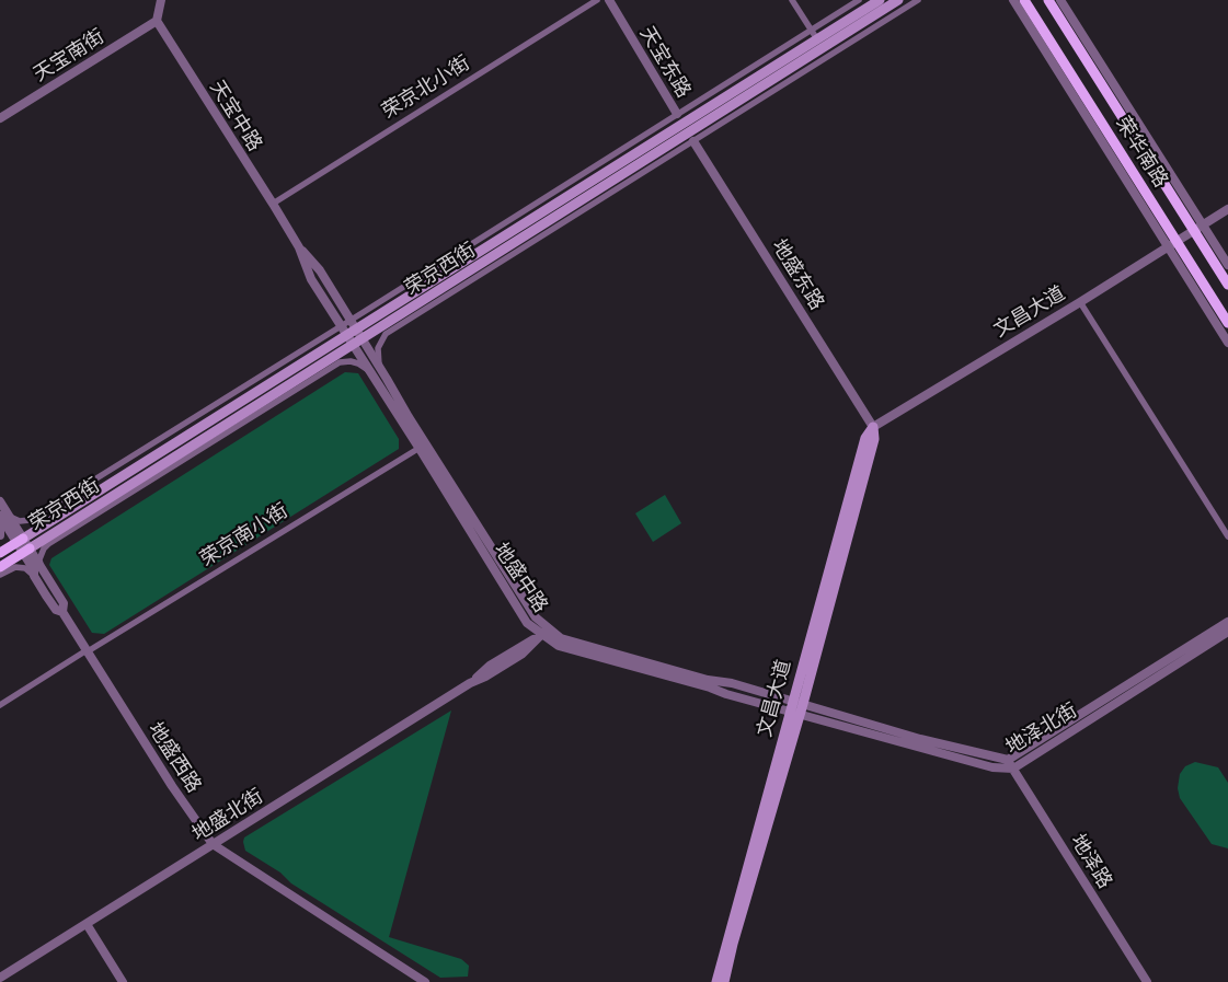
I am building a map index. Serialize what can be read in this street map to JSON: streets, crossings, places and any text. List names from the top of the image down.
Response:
{
  "streets": {
    "main road": ["荣华南路", "荣京西街", "文昌大道"],
    "street": [
      "天宝南街",
      "天宝东路",
      "荣京北小街",
      "天宝中路",
      "地盛东路",
      "荣京南小街",
      "地盛中路",
      "地泽北街",
      "地盛西路",
      "地盛北街",
      "地泽路"
    ]
  },
  "crossings": [
    ["天宝南街", "天宝中路"],
    ["荣京北小街", "天宝中路"],
    ["天宝中路", "荣京西街"],
    ["天宝中路", "地盛中路"],
    ["荣华南路", "文昌大道"],
    ["荣京西街", "地盛中路"],
    ["荣京西街", "地盛西路"],
    ["地盛东路", "文昌大道"],
    ["文昌大道", "地盛中路"],
    ["文昌大道", "地泽北街"],
    ["荣京南小街", "地盛中路"],
    ["荣京南小街", "地盛西路"],
    ["地盛中路", "地泽北街"],
    ["地盛中路", "地盛北街"],
    ["地泽北街", "地泽路"],
    ["地盛西路", "地盛北街"]
  ]
}
